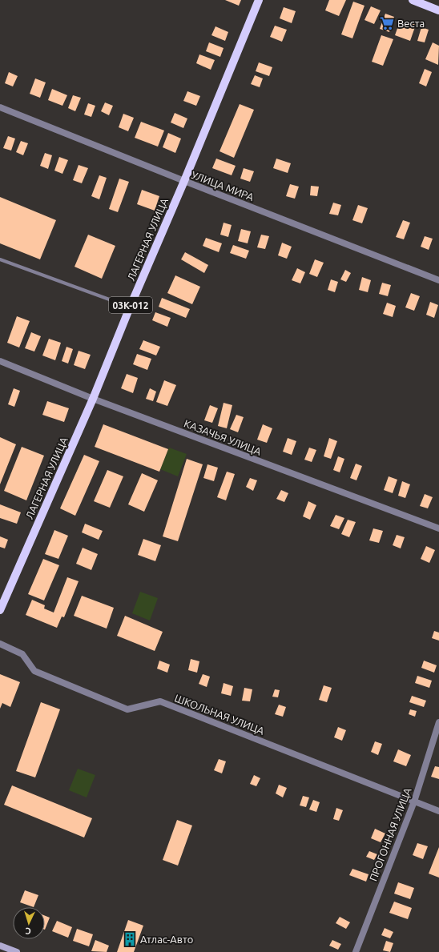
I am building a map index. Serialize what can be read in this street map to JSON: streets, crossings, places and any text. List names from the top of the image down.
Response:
{
  "streets": {
    "main road": ["ЛАГЕРНАЯ УЛИЦА", "03К-012"],
    "street": [
      "УЛИЦА МИРА",
      "КАЗАЧЬЯ УЛИЦА",
      "ШКОЛЬНАЯ УЛИЦА",
      "ПРОГОННАЯ УЛИЦА"
    ]
  },
  "crossings": [
    ["УЛИЦА МИРА", "ЛАГЕРНАЯ УЛИЦА"],
    ["ЛАГЕРНАЯ УЛИЦА", "КАЗАЧЬЯ УЛИЦА"],
    ["ШКОЛЬНАЯ УЛИЦА", "ПРОГОННАЯ УЛИЦА"]
  ],
  "places": {
    "supermarket": ["Веста"],
    "building": ["Атлас-Авто"]
  },
  "north": "bottom"
}
